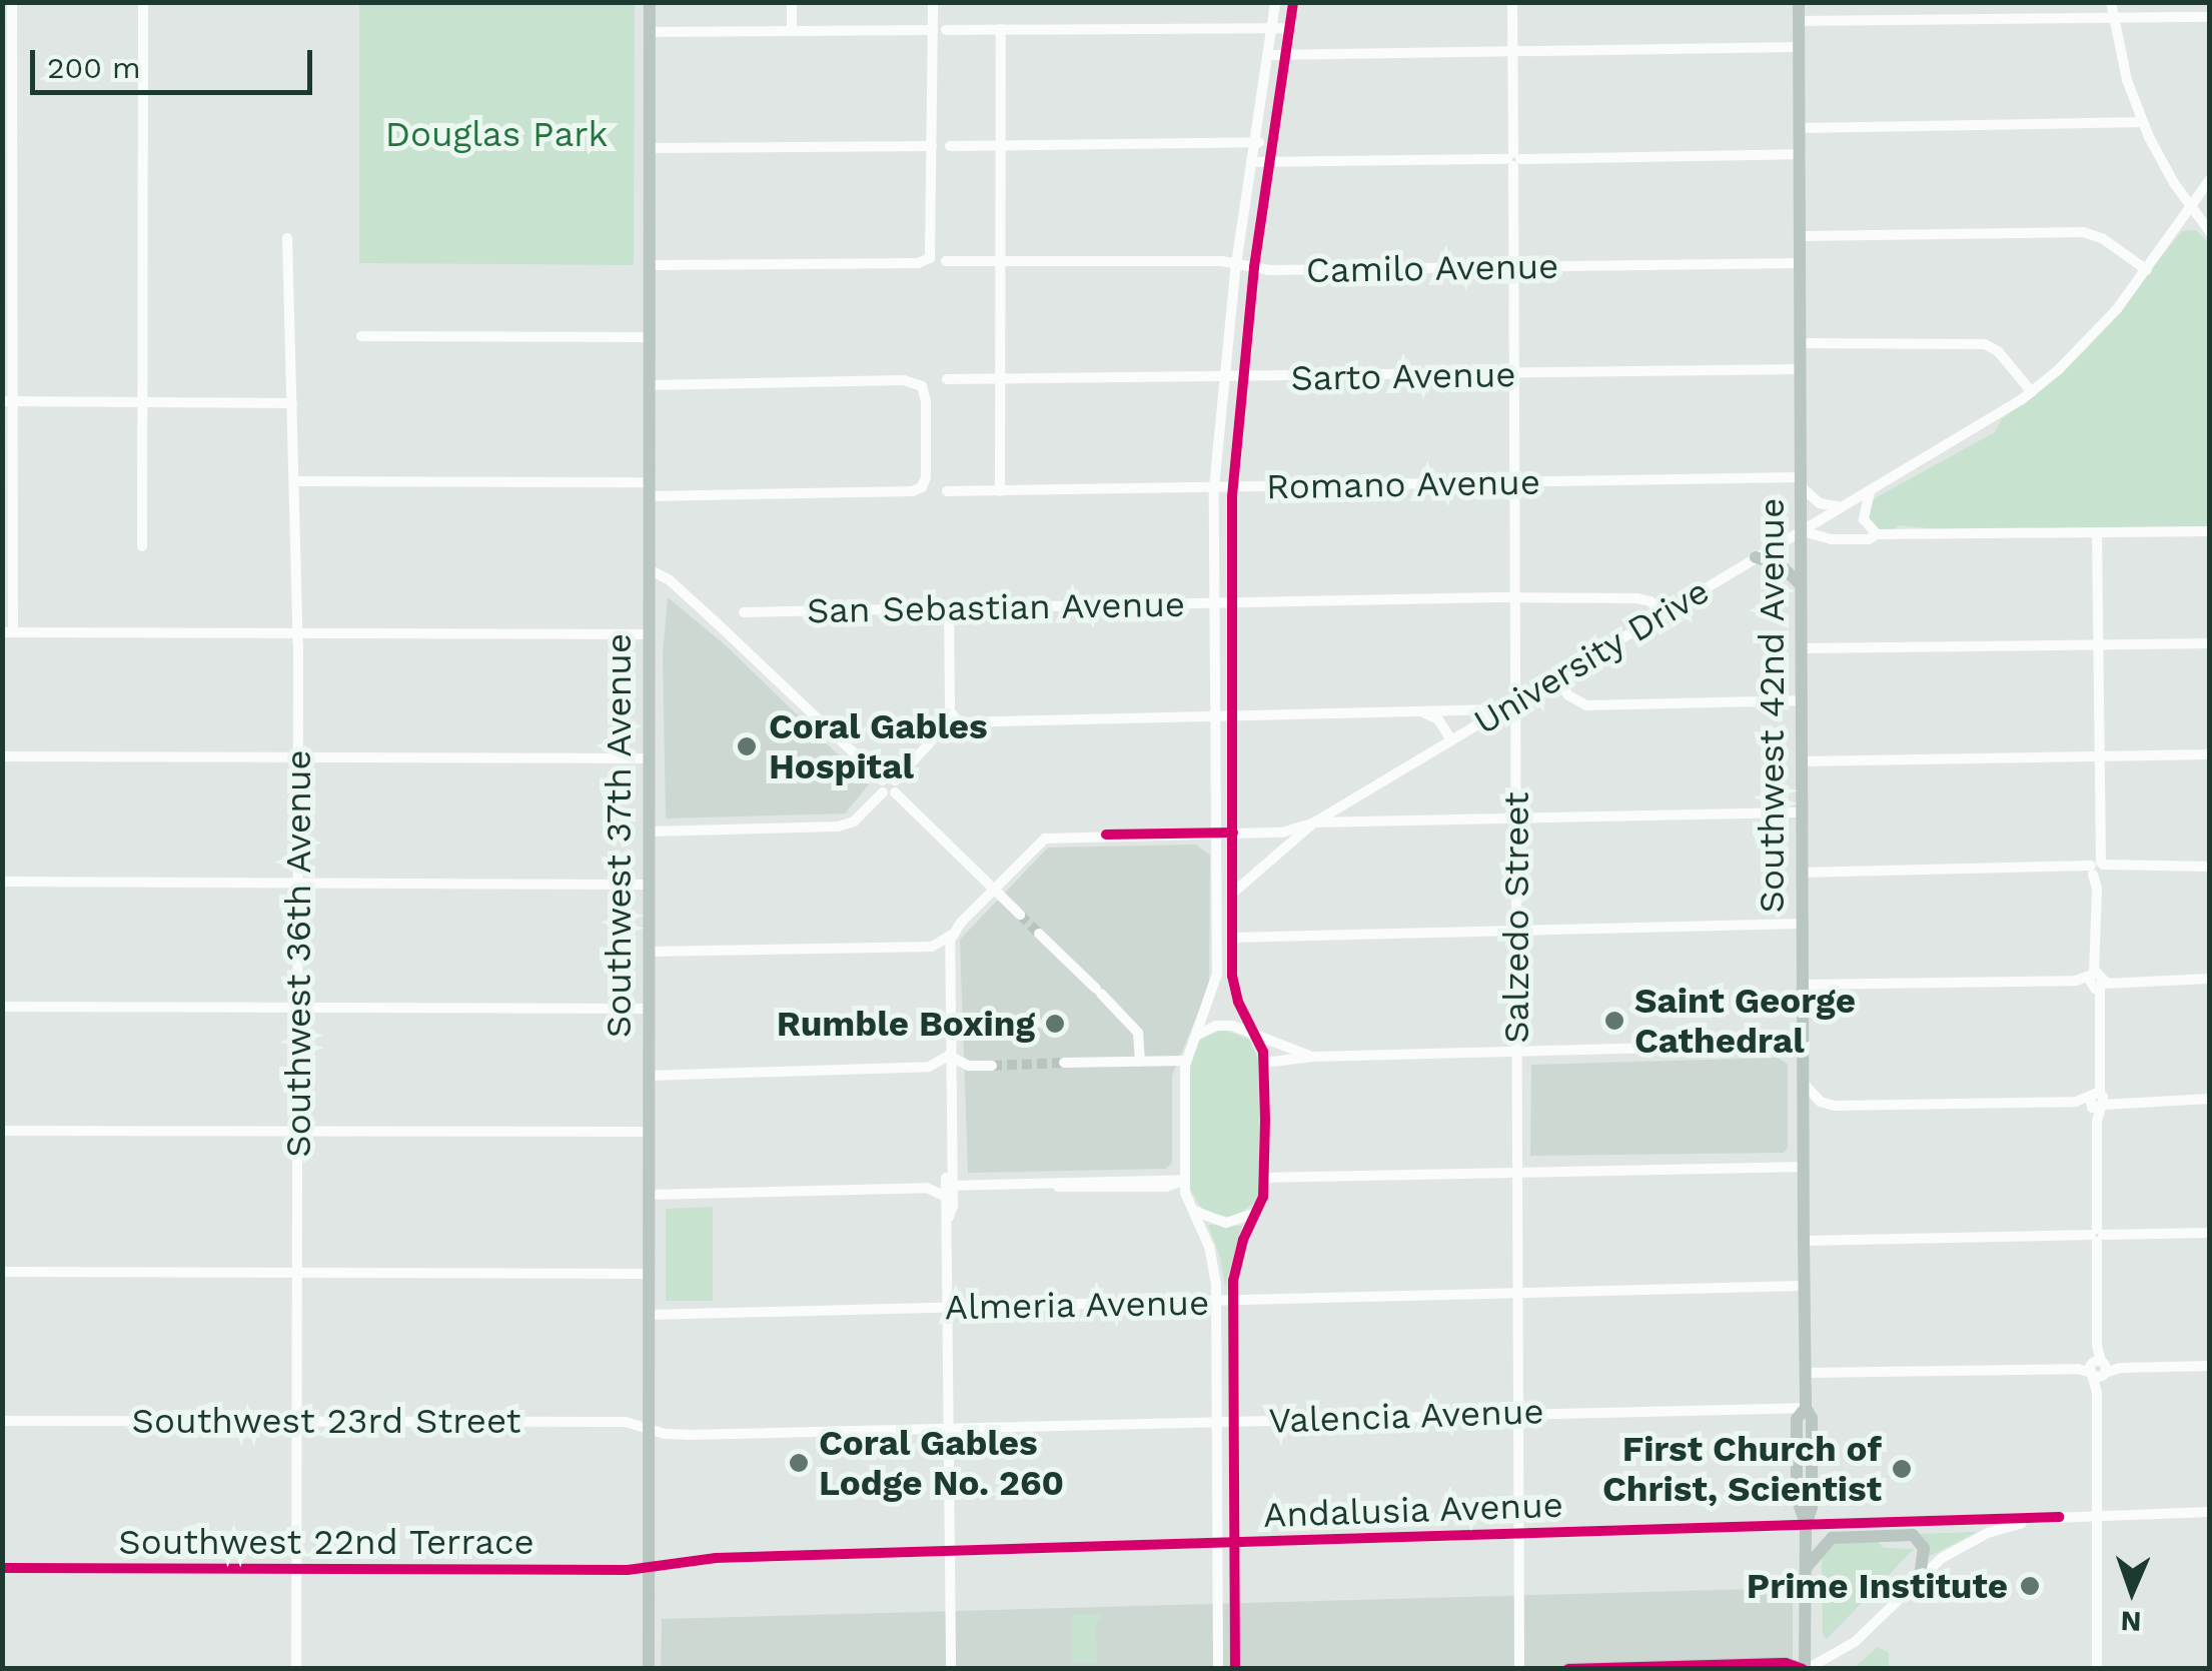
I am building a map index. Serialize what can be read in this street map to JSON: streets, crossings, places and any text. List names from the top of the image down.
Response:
{
  "streets": {
    "main road": ["Southwest 42nd Avenue", "Southwest 37th Avenue"],
    "street": [
      "Camilo Avenue",
      "Sarto Avenue",
      "Romano Avenue",
      "San Sebastian Avenue",
      "University Drive",
      "Salzedo Street",
      "Southwest 36th Avenue",
      "Almeria Avenue",
      "Valencia Avenue",
      "Southwest 23rd Street",
      "Andalusia Avenue",
      "Southwest 22nd Terrace"
    ]
  },
  "crossings": [
    ["Camilo Avenue", "Southwest 42nd Avenue"],
    ["Camilo Avenue", "Salzedo Street"],
    ["Sarto Avenue", "Southwest 42nd Avenue"],
    ["Sarto Avenue", "Salzedo Street"],
    ["Romano Avenue", "Southwest 42nd Avenue"],
    ["Romano Avenue", "Salzedo Street"],
    ["San Sebastian Avenue", "University Drive"],
    ["San Sebastian Avenue", "Salzedo Street"],
    ["University Drive", "Southwest 42nd Avenue"],
    ["University Drive", "Salzedo Street"],
    ["Southwest 42nd Avenue", "Almeria Avenue"],
    ["Southwest 42nd Avenue", "Valencia Avenue"],
    ["Southwest 42nd Avenue", "Andalusia Avenue"],
    ["Southwest 37th Avenue", "Almeria Avenue"],
    ["Southwest 37th Avenue", "Valencia Avenue"],
    ["Southwest 37th Avenue", "Southwest 23rd Street"],
    ["Southwest 37th Avenue", "Andalusia Avenue"],
    ["Southwest 37th Avenue", "Southwest 22nd Terrace"],
    ["Salzedo Street", "Almeria Avenue"],
    ["Salzedo Street", "Valencia Avenue"],
    ["Salzedo Street", "Andalusia Avenue"],
    ["Southwest 36th Avenue", "Southwest 23rd Street"],
    ["Southwest 36th Avenue", "Southwest 22nd Terrace"],
    ["Valencia Avenue", "Southwest 23rd Street"],
    ["Andalusia Avenue", "Southwest 22nd Terrace"]
  ],
  "parks": ["Douglas Park"],
  "places": [
    "Coral Gables Hospital",
    "Saint George Cathedral",
    "Rumble Boxing",
    "Coral Gables Lodge No. 260",
    "First Church of Christ, Scientist",
    "Prime Institute"
  ],
  "scale_bar": "200 m",
  "north": "bottom"
}
